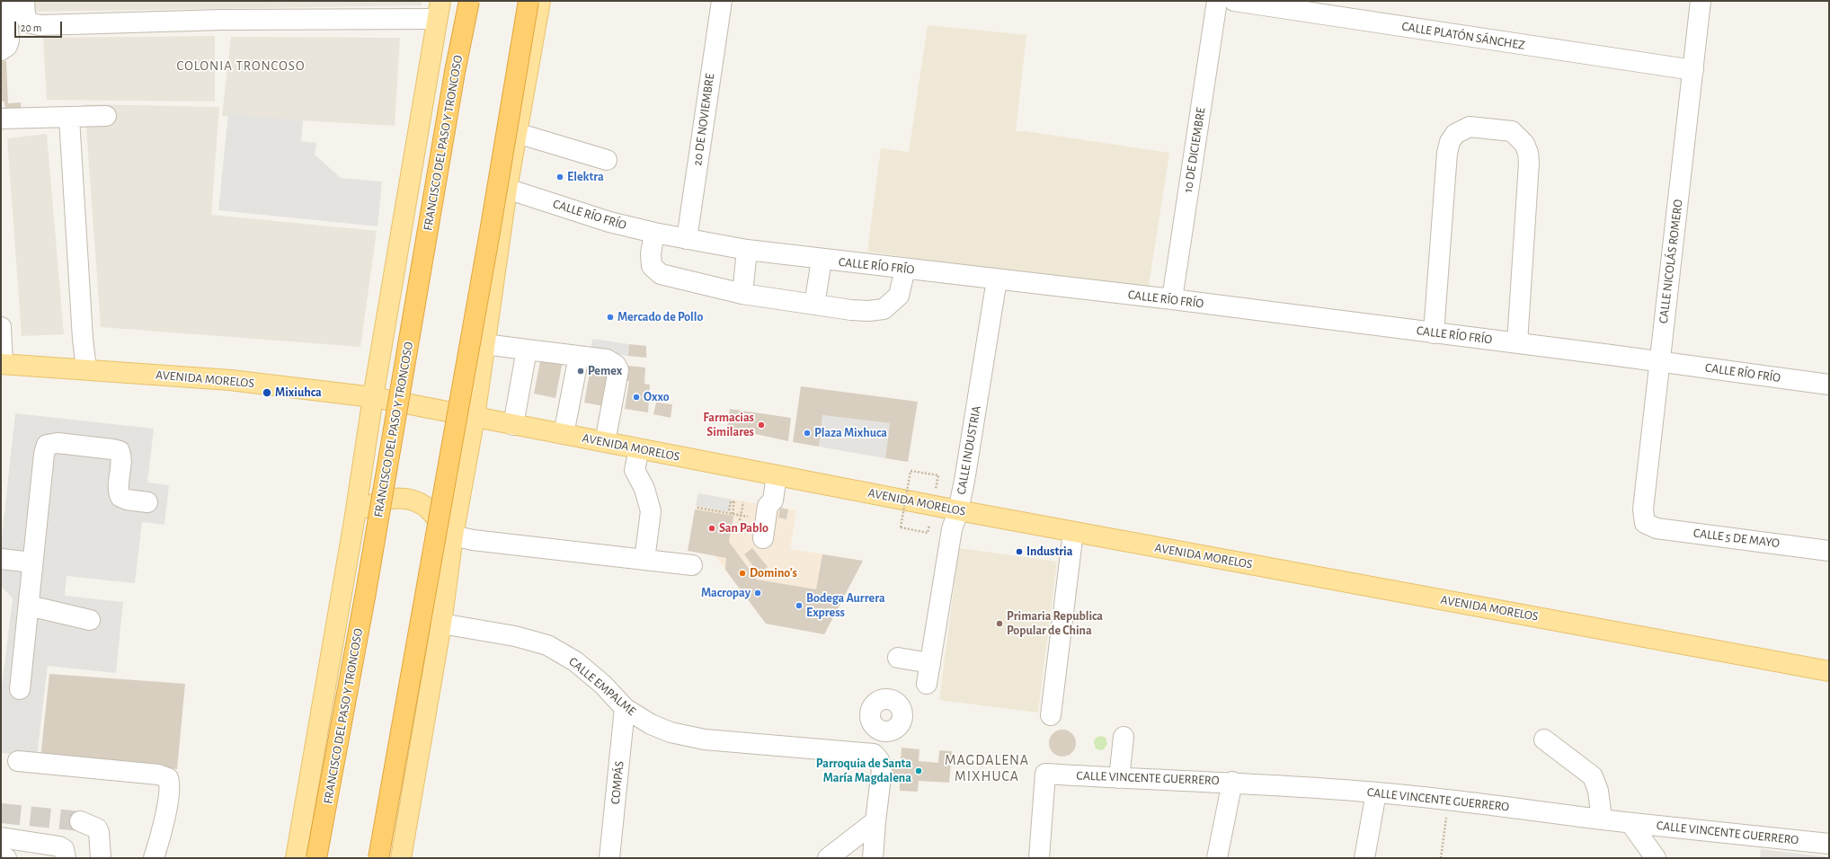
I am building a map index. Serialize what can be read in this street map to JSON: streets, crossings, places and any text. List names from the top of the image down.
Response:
{
  "streets": {
    "highway": ["FRANCISCO DEL PASO Y TRONCOSO"],
    "main road": ["AVENIDA MORELOS"],
    "street": [
      "CALLE PLATÓN SÁNCHEZ",
      "20 DE NOVIEMBRE",
      "10 DE DICIEMBRE",
      "CALLE RÍO FRÍO",
      "CALLE NICOLÁS ROMERO",
      "CALLE INDUSTRIA",
      "CALLE 5 DE MAYO",
      "CALLE EMPALME",
      "CALLE VINCENTE GUERRERO",
      "COMPÁS"
    ]
  },
  "crossings": [
    ["CALLE PLATÓN SÁNCHEZ", "CALLE NICOLÁS ROMERO"],
    ["20 DE NOVIEMBRE", "CALLE RÍO FRÍO"],
    ["FRANCISCO DEL PASO Y TRONCOSO", "AVENIDA MORELOS"],
    ["10 DE DICIEMBRE", "CALLE RÍO FRÍO"],
    ["CALLE RÍO FRÍO", "CALLE NICOLÁS ROMERO"],
    ["CALLE RÍO FRÍO", "CALLE INDUSTRIA"],
    ["CALLE NICOLÁS ROMERO", "CALLE 5 DE MAYO"],
    ["AVENIDA MORELOS", "CALLE INDUSTRIA"],
    ["CALLE EMPALME", "COMPÁS"]
  ],
  "districts": ["COLONIA TRONCOSO", "MAGDALENA MIXHUCA"],
  "places": [
    "Elektra",
    "Mercado de Pollo",
    "Pemex",
    "Mixiuhca",
    "Oxxo",
    "Farmacias Similares",
    "Plaza Mixhuca",
    "San Pablo",
    "Industria",
    "Domino's",
    "Macropay",
    "Bodega Aurrera Express",
    "Primaria Republica Popular de China",
    "Parroquia de Santa María Magdalena"
  ],
  "scale_bar": "20 m"
}
